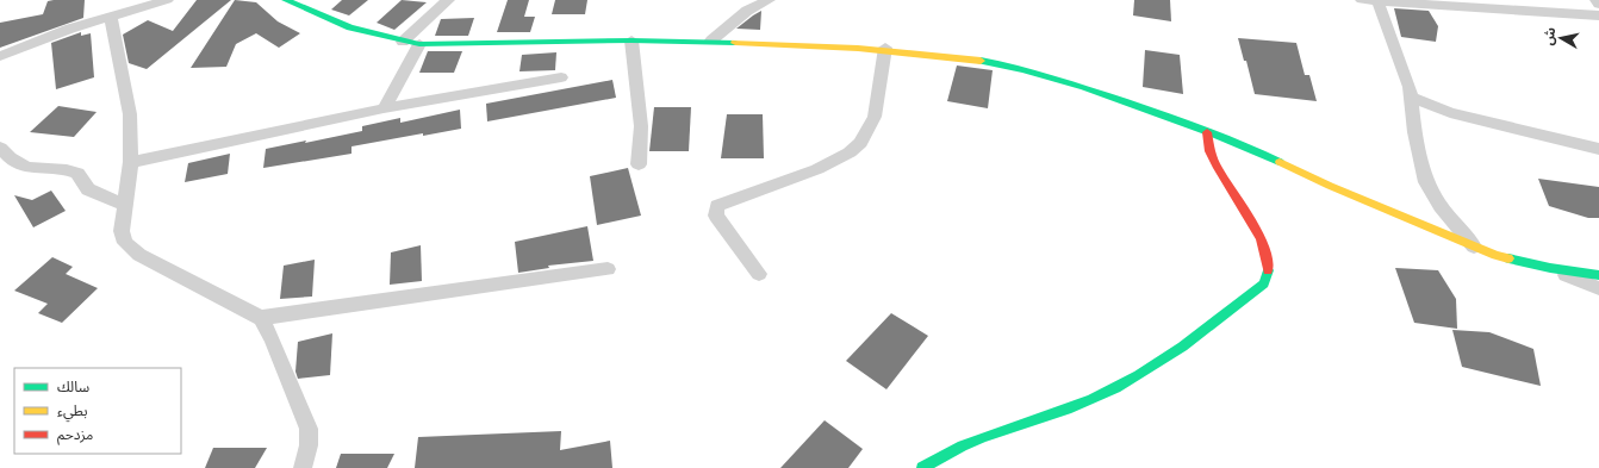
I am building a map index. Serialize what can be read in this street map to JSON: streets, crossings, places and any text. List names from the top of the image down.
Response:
{
  "legend": ["سالك", "بطيء", "مزدحم"],
  "north": "left"
}
